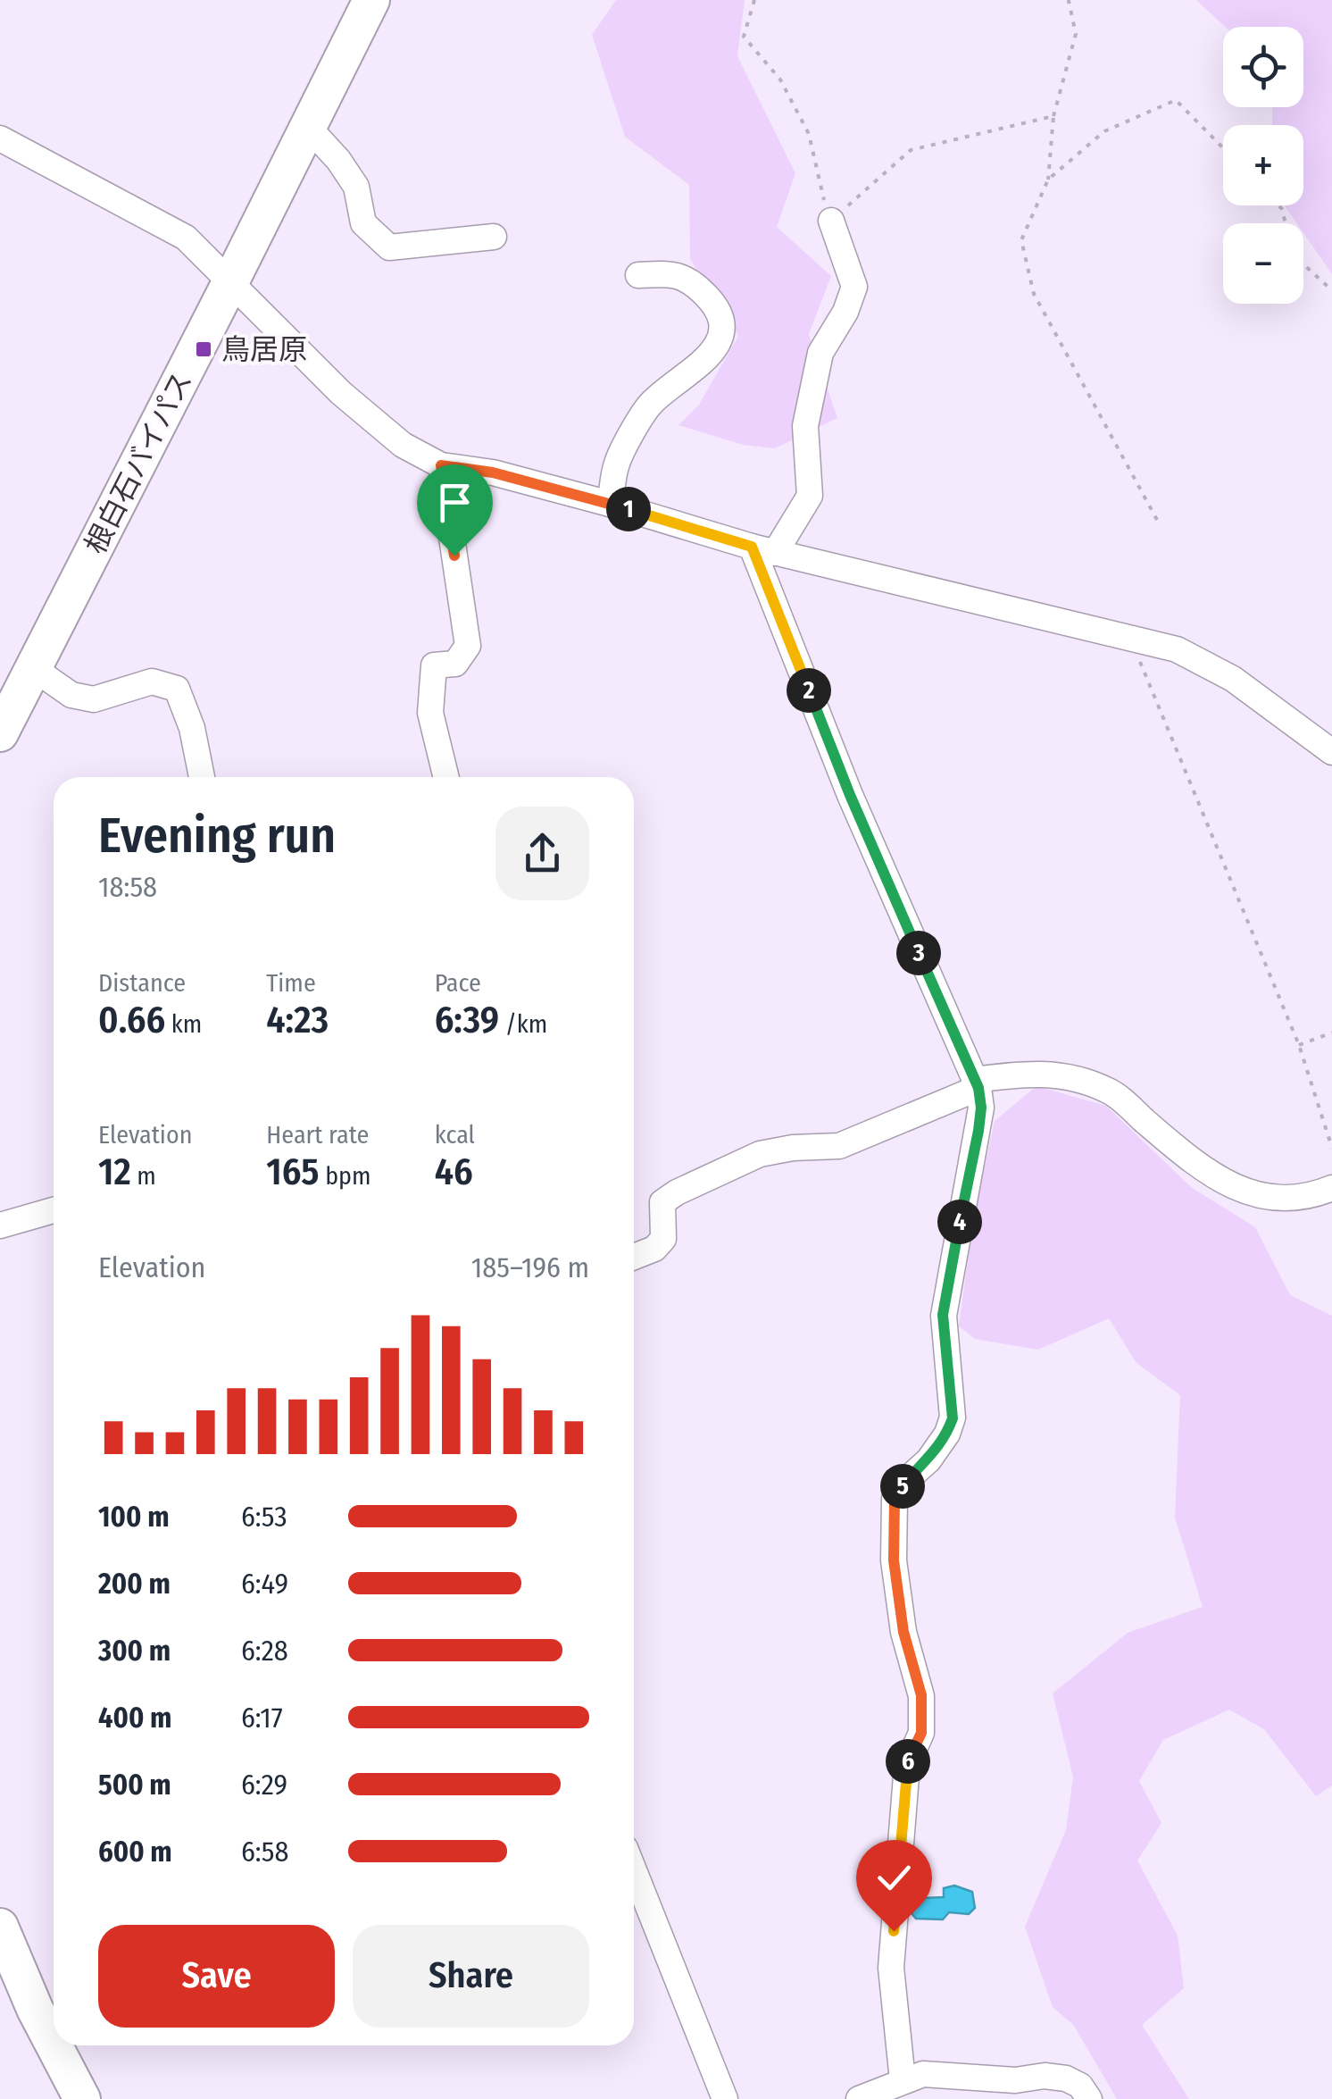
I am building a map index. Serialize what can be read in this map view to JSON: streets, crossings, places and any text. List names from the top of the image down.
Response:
{
  "streets": {
    "highway": ["根白石バイパス"]
  },
  "places": {
    "transit": ["鳥居原"]
  },
  "page": {
    "map_buttons": ["+", "−"],
    "pins": [
      "1",
      "2",
      "3",
      "4",
      "5",
      "6"
    ],
    "heading": ["Evening run", "18:58"],
    "stats": [
      ["Distance", "0.66 km"],
      ["Time", "4:23"],
      ["Pace", "6:39 /km"],
      ["Elevation", "12 m"],
      ["Heart rate", "165 bpm"],
      ["kcal", "46"]
    ],
    "chart": ["Elevation", "185–196 m"],
    "list": [
      {
        "name": "100 m",
        "note": "6:53"
      },
      {
        "name": "200 m",
        "note": "6:49"
      },
      {
        "name": "300 m",
        "note": "6:28"
      },
      {
        "name": "400 m",
        "note": "6:17"
      },
      {
        "name": "500 m",
        "note": "6:29"
      },
      {
        "name": "600 m",
        "note": "6:58"
      }
    ],
    "buttons": ["Save", "Share"]
  }
}
